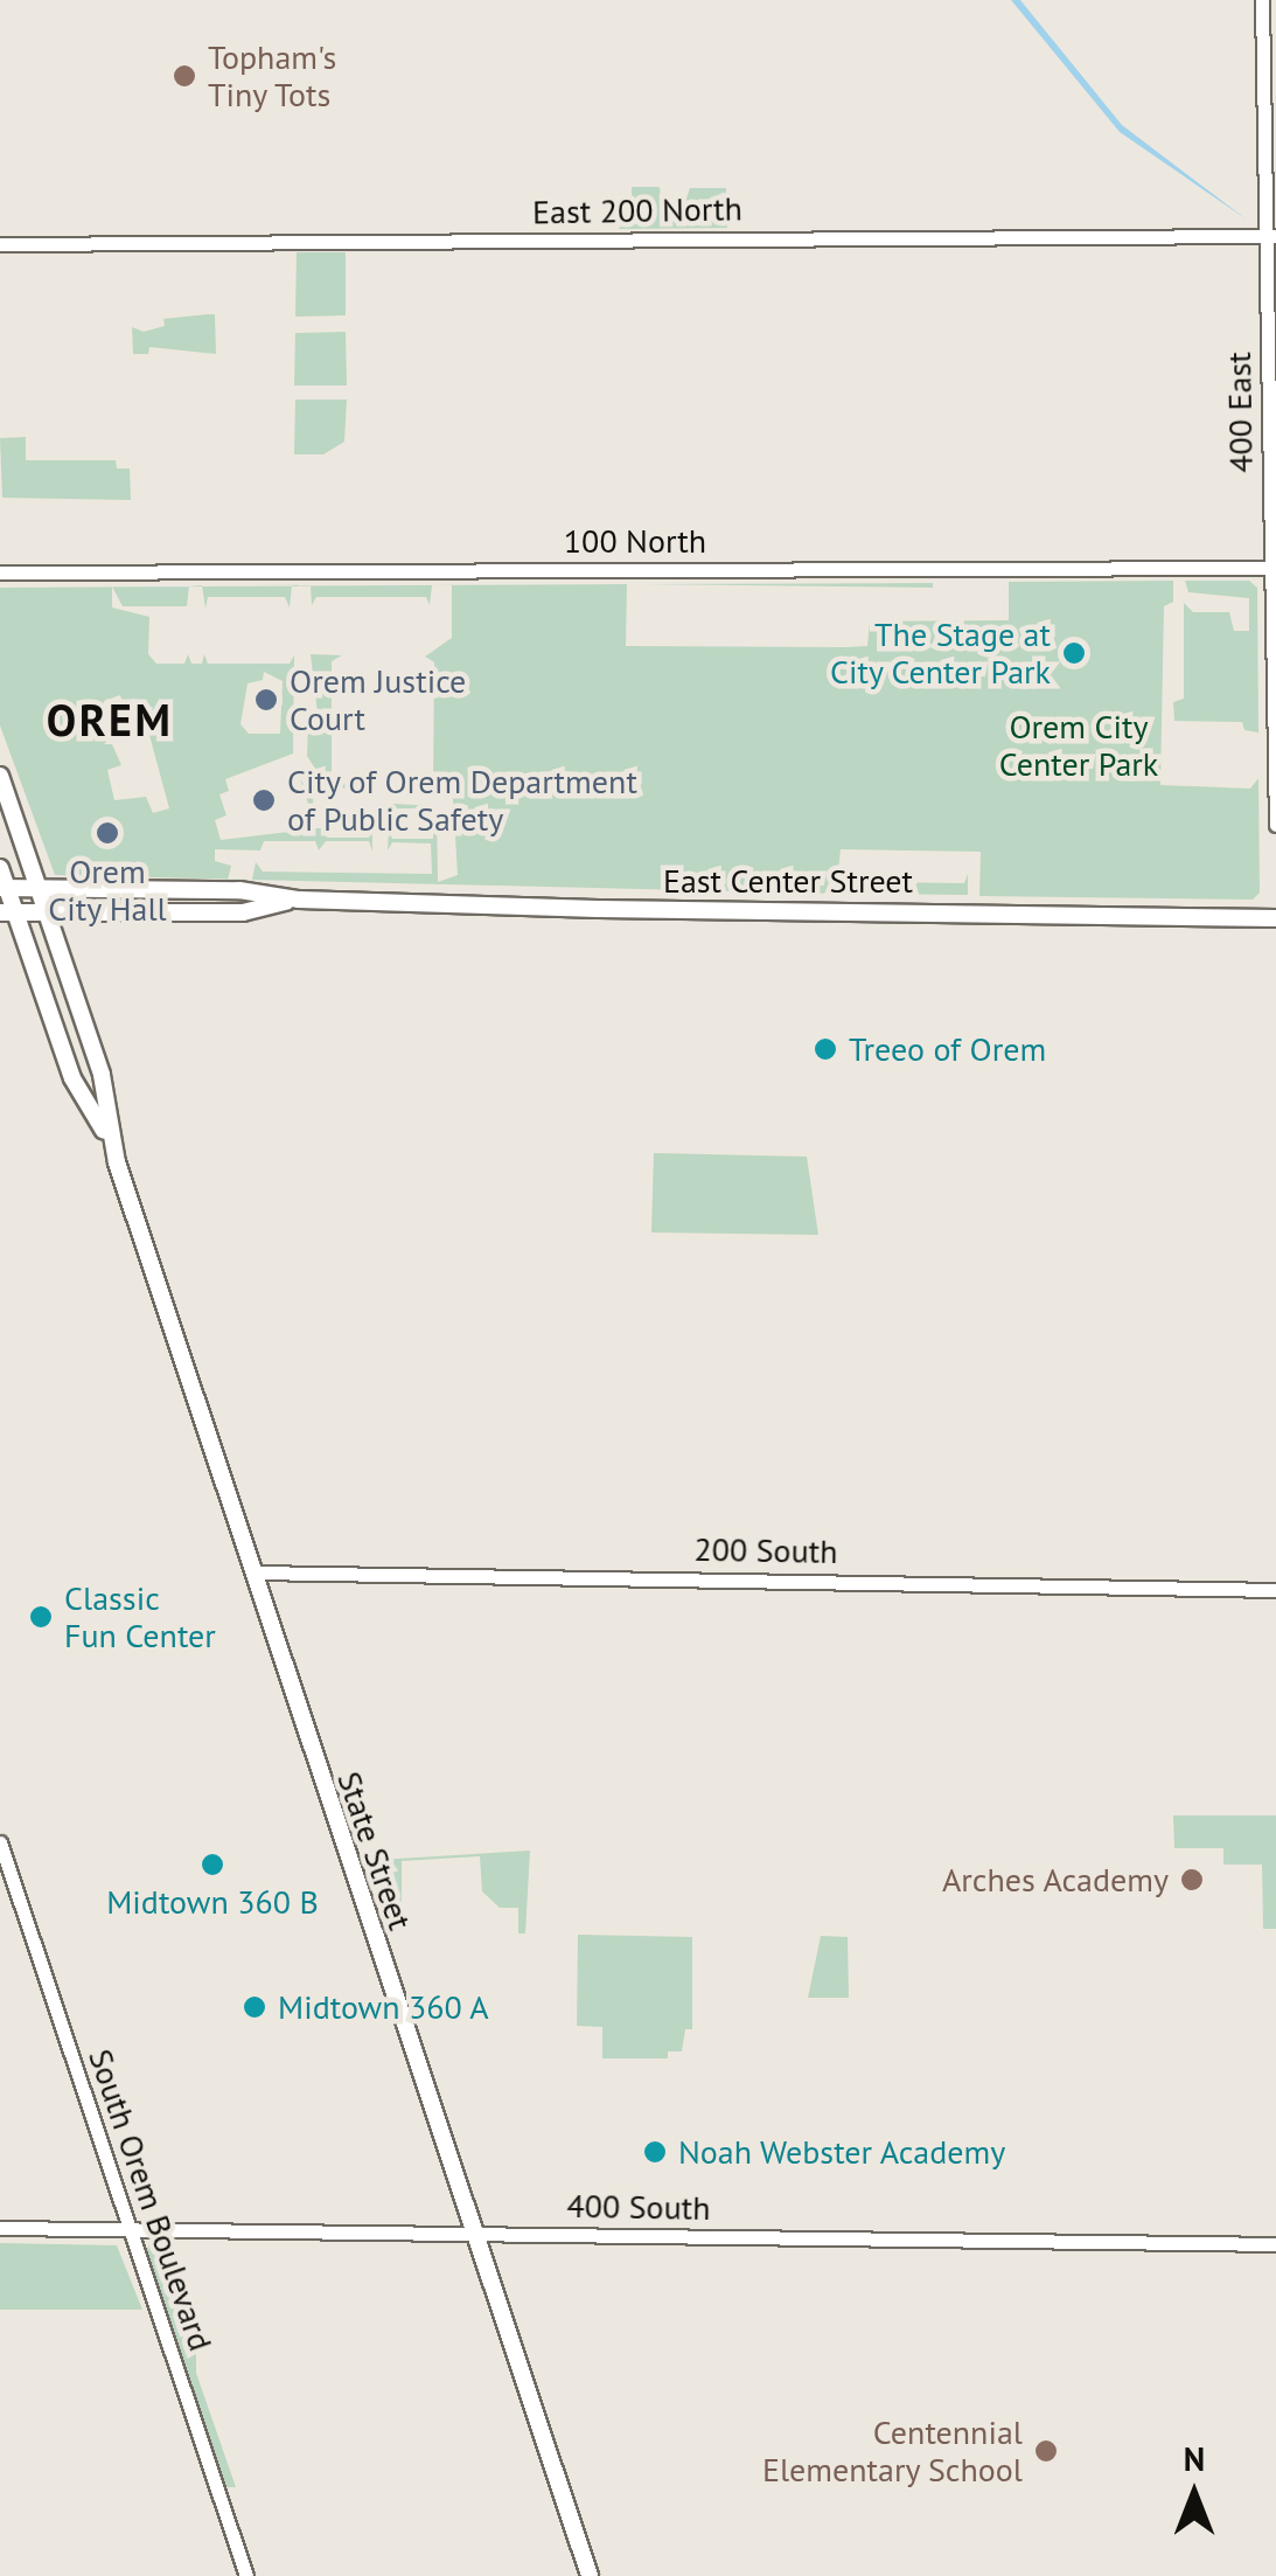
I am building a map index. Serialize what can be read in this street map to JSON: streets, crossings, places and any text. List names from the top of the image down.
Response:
{
  "streets": {
    "main road": ["East Center Street", "State Street"],
    "street": [
      "East 200 North",
      "400 East",
      "100 North",
      "200 South",
      "South Orem Boulevard",
      "400 South"
    ]
  },
  "crossings": [
    ["East 200 North", "400 East"],
    ["400 East", "100 North"],
    ["East Center Street", "State Street"],
    ["200 South", "State Street"],
    ["State Street", "400 South"],
    ["South Orem Boulevard", "400 South"]
  ],
  "districts": ["OREM"],
  "parks": ["Orem City Center Park"],
  "places": [
    "Topham's Tiny Tots",
    "The Stage at City Center Park",
    "Orem Justice Court",
    "City of Orem Department of Public Safety",
    "Orem City Hall",
    "Treeo of Orem",
    "Classic Fun Center",
    "Midtown 360 B",
    "Arches Academy",
    "Midtown 360 A",
    "Noah Webster Academy",
    "Centennial Elementary School"
  ],
  "north": "top"
}
